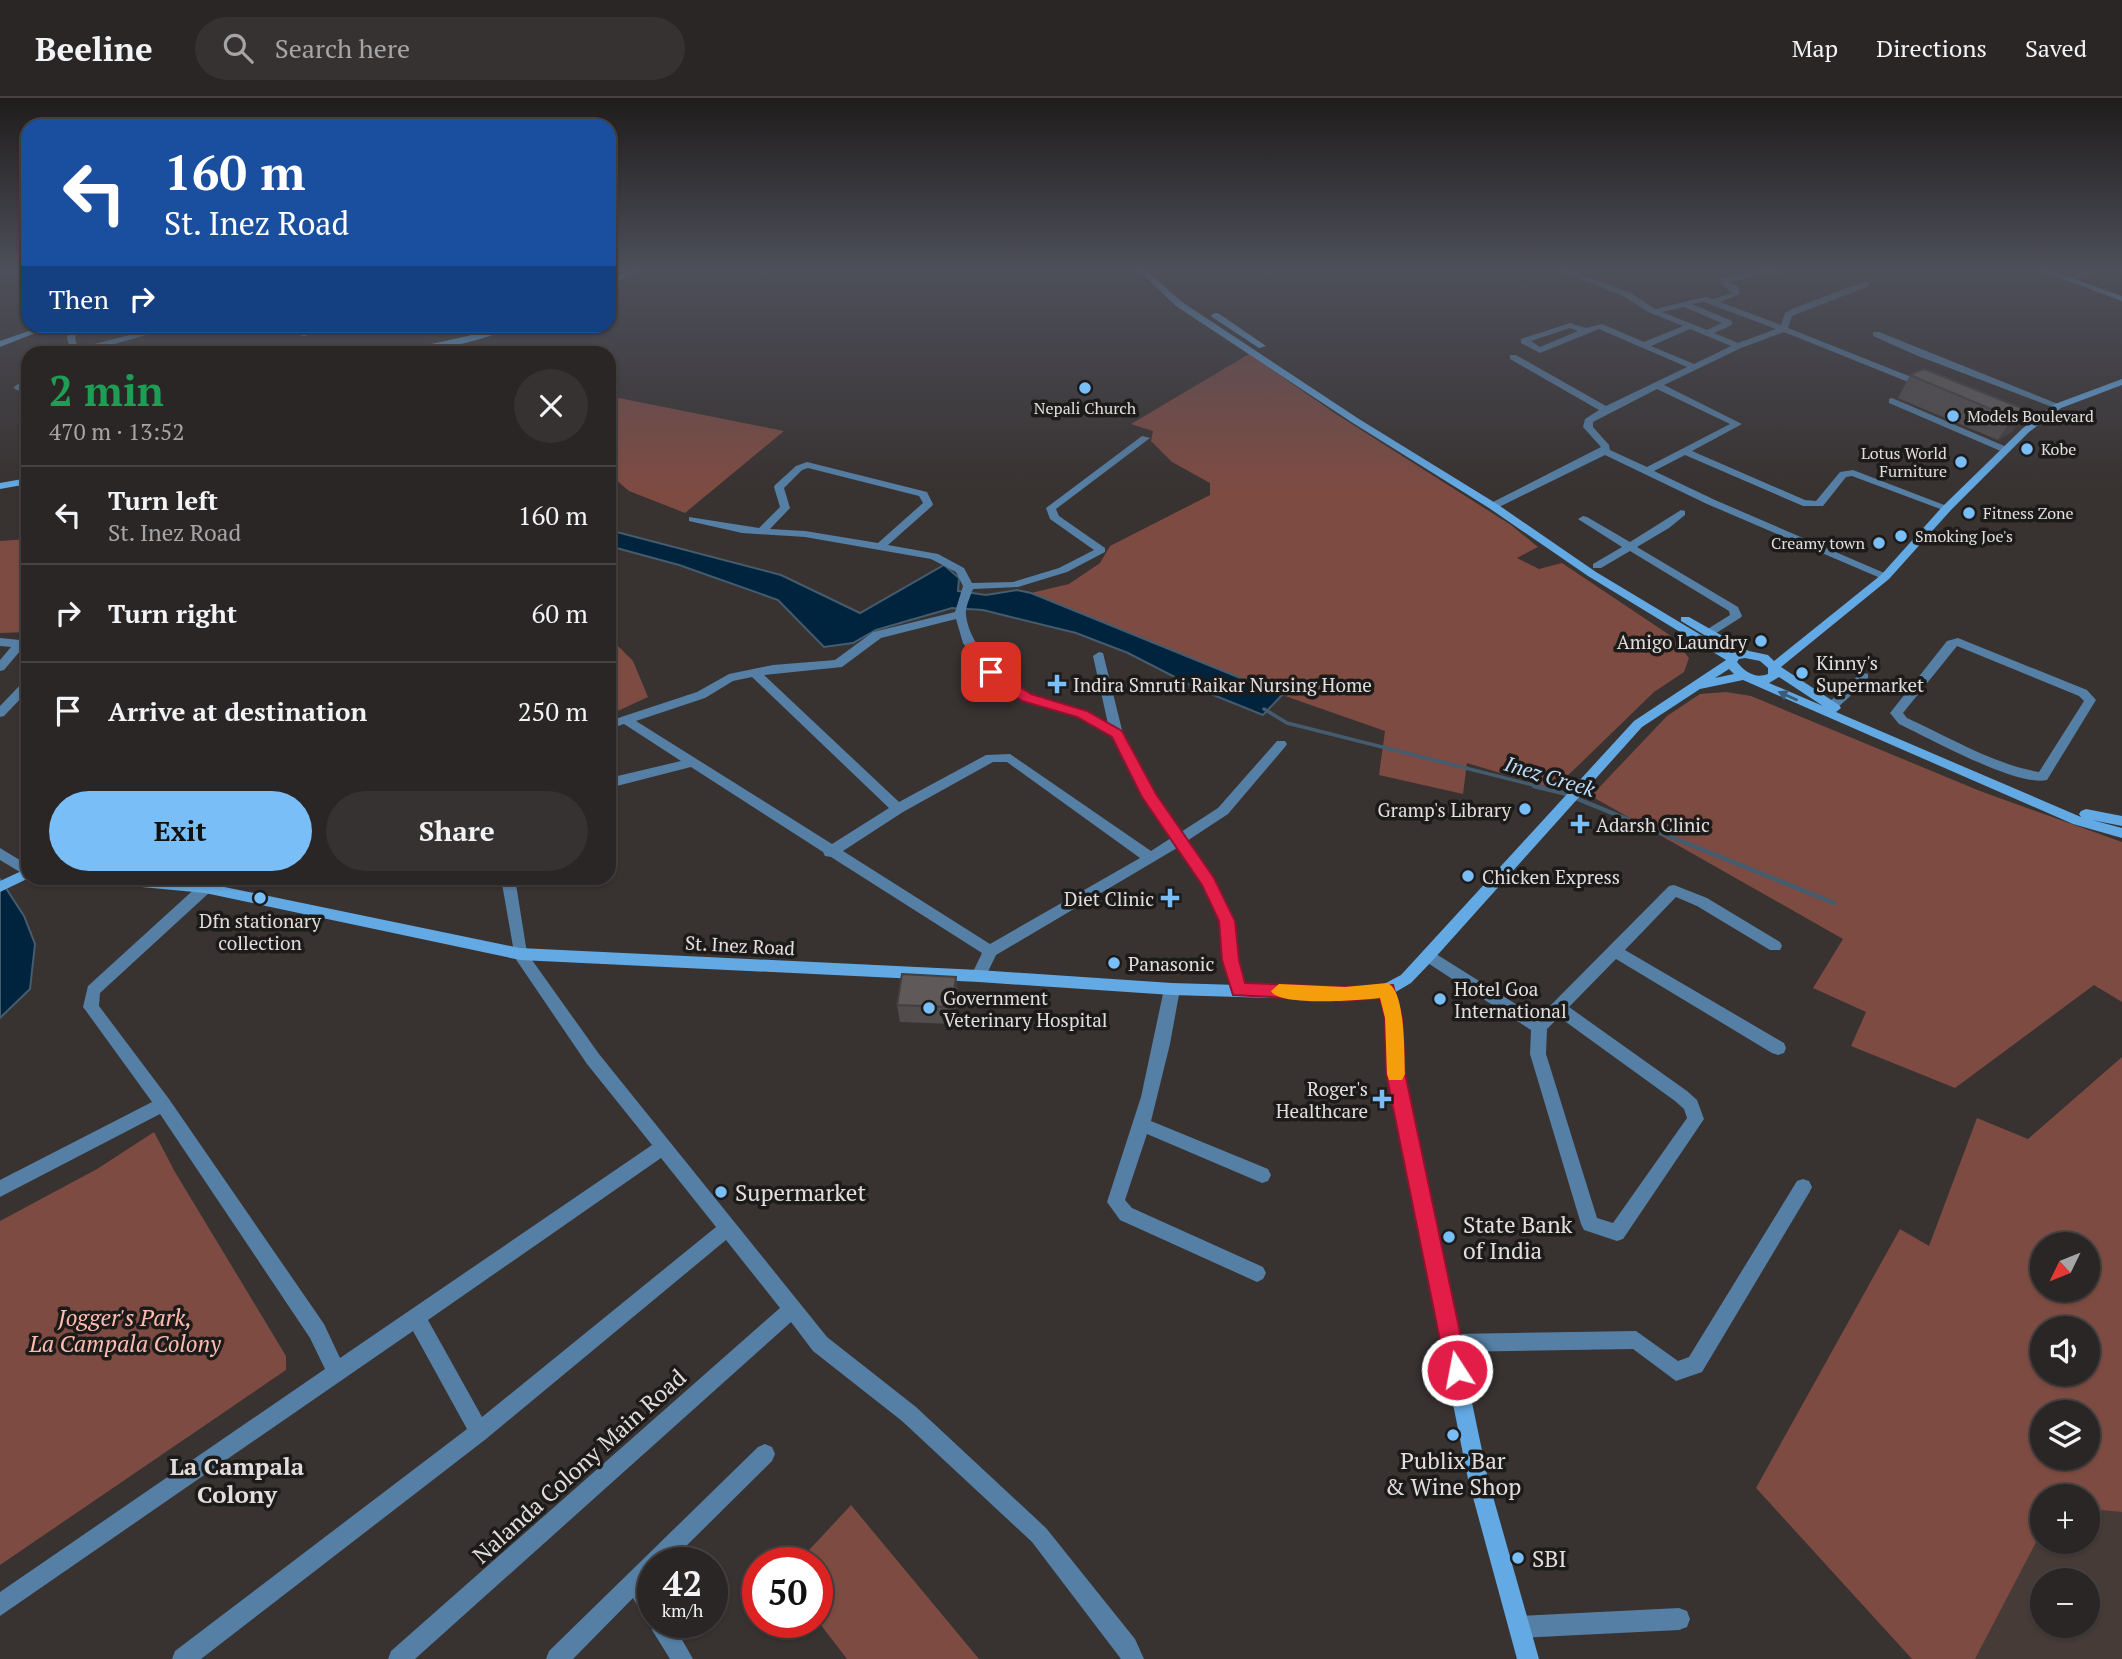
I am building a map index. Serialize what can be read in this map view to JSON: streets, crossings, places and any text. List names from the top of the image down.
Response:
{
  "streets": {
    "main road": ["St. Inez Road"],
    "street": ["Nalanda Colony Main Road"]
  },
  "districts": ["La Campala Colony"],
  "water": ["Inez Creek"],
  "parks": ["Jogger's Park, La Campala Colony"],
  "places": {
    "other": [
      "Nepali Church",
      "Models Boulevard",
      "Kobe",
      "Lotus World Furniture",
      "Fitness Zone",
      "Smoking Joe's",
      "Creamy town",
      "Amigo Laundry",
      "Kinny's Supermarket",
      "Gramp's Library",
      "Chicken Express",
      "Dfn stationary collection",
      "Panasonic",
      "Hotel Goa International",
      "Government Veterinary Hospital",
      "Supermarket",
      "State Bank of India",
      "Publix Bar & Wine Shop",
      "SBI"
    ],
    "health": [
      "Indira Smruti Raikar Nursing Home",
      "Adarsh Clinic",
      "Diet Clinic",
      "Roger's Healthcare"
    ]
  },
  "north": "bottom left",
  "page": {
    "header": "Beeline",
    "search": "Search here",
    "nav": ["Map", "Directions", "Saved"],
    "turn": ["160 m", "St. Inez Road"],
    "then": "Then",
    "heading": ["2 min", "470 m · 13:52"],
    "list": [
      {
        "name": "Turn left",
        "note": "St. Inez Road",
        "value": "160 m"
      },
      {
        "name": "Turn right",
        "value": "60 m"
      },
      {
        "name": "Arrive at destination",
        "value": "250 m"
      }
    ],
    "buttons": ["Exit", "Share"],
    "map_buttons": ["+", "−"],
    "speed": "42 km/h",
    "limit": "50"
  }
}
